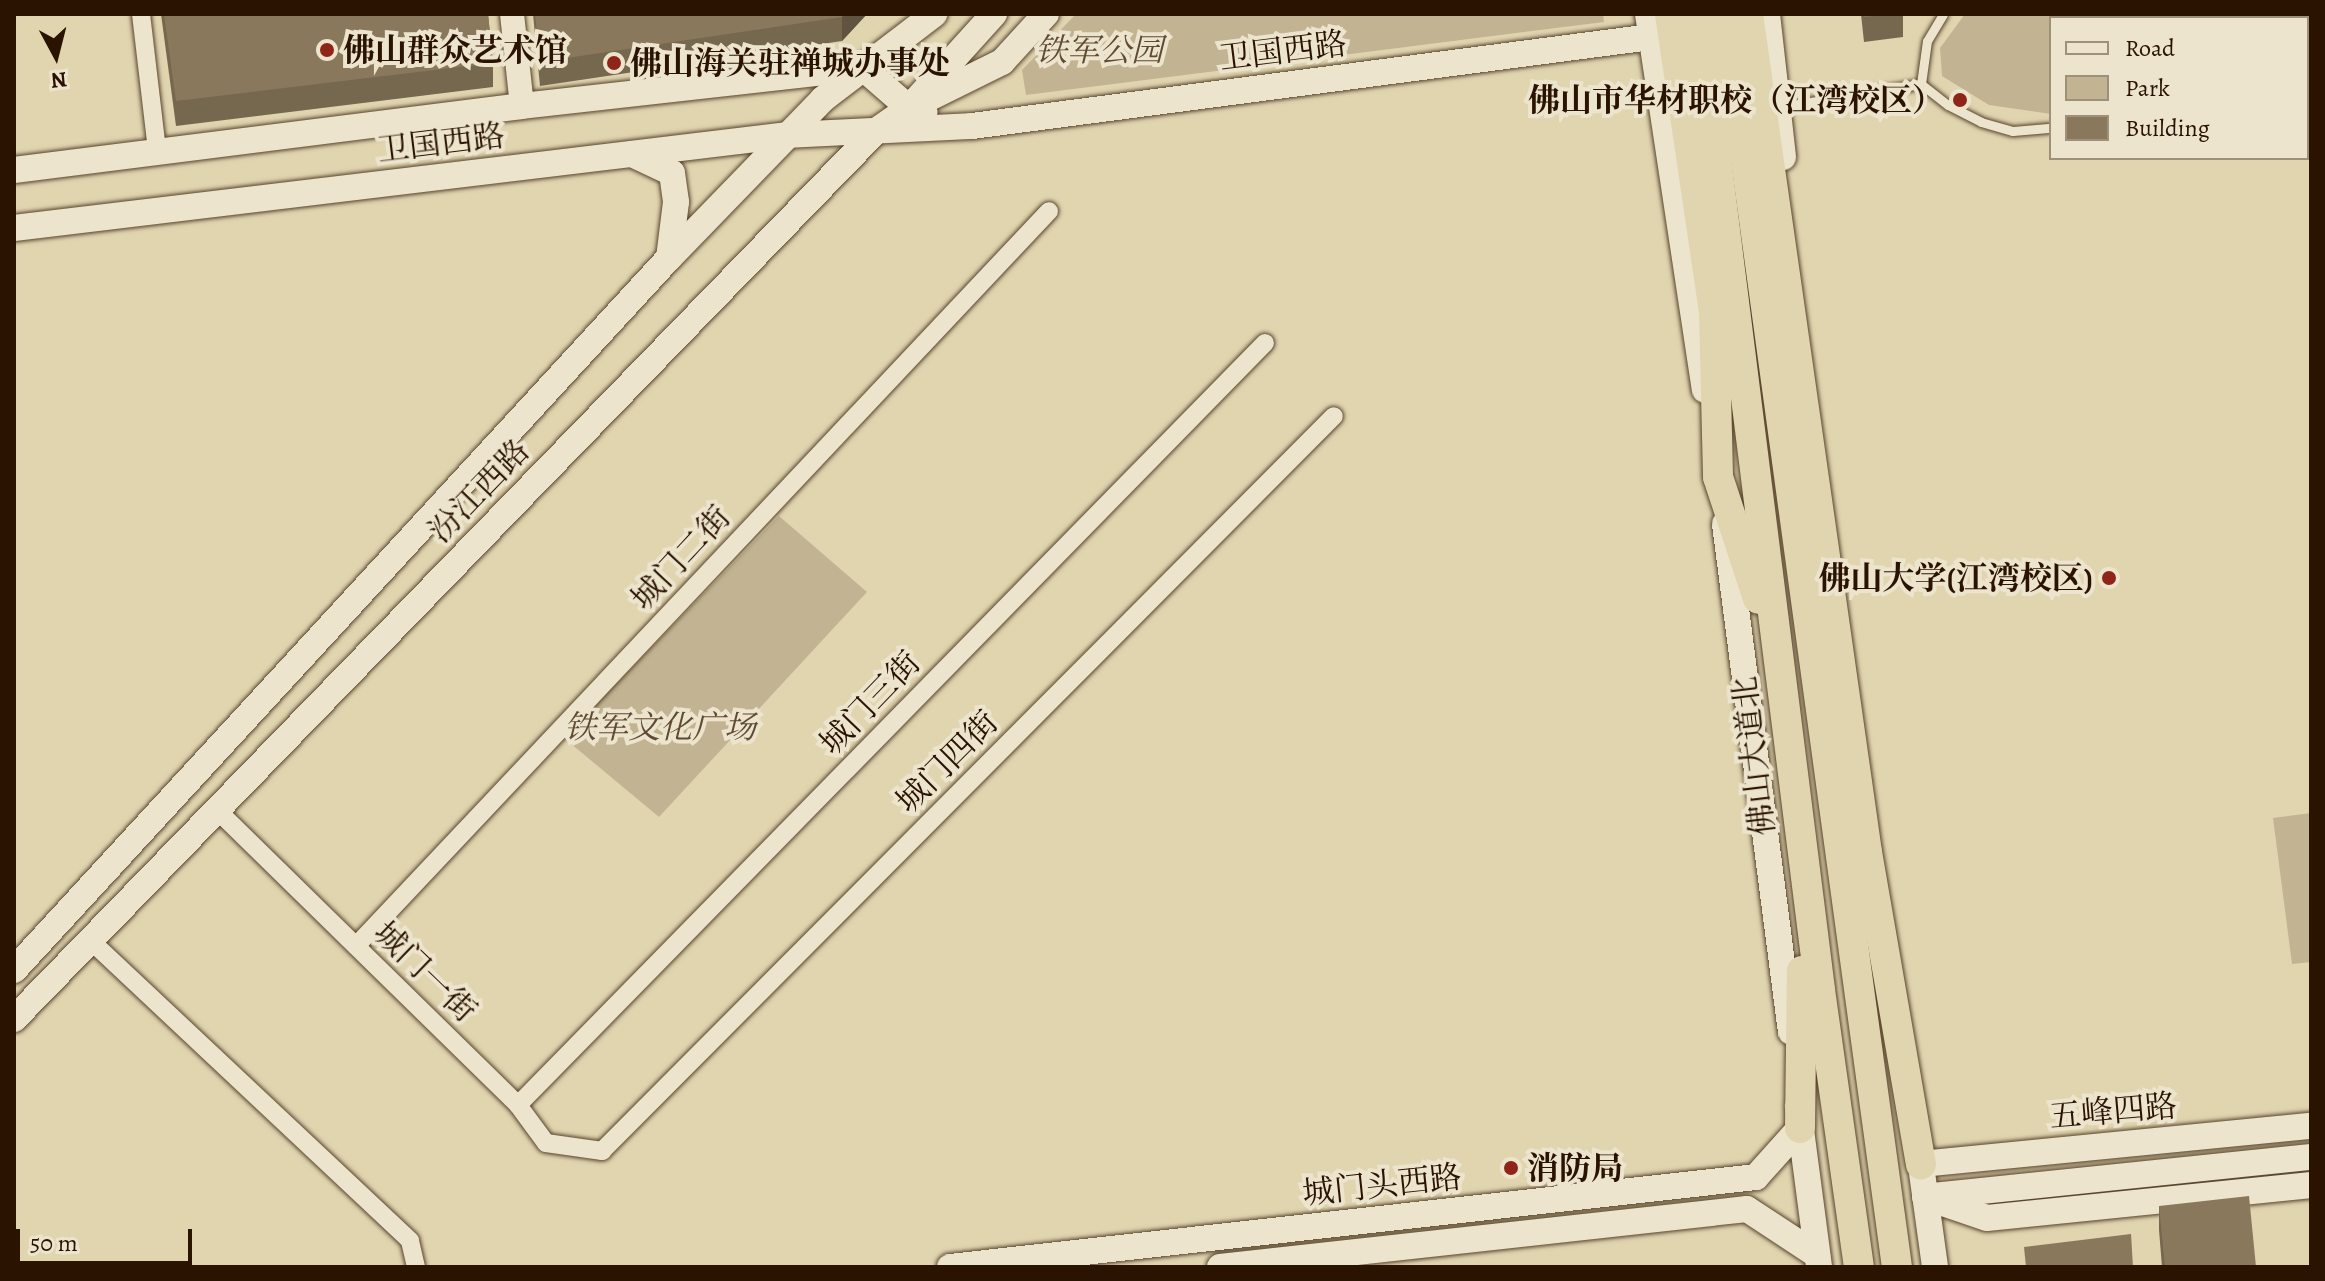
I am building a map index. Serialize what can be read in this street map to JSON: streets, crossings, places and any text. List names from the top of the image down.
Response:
{
  "streets": {
    "highway": ["佛山大道北"],
    "main road": [
      "卫国西路",
      "汾江西路",
      "五峰四路",
      "城门头西路"
    ],
    "street": [
      "城门二街",
      "城门三街",
      "城门四街",
      "城门一街"
    ]
  },
  "crossings": [
    ["卫国西路", "汾江西路"],
    ["汾江西路", "城门一街"],
    ["城门二街", "城门一街"],
    ["城门三街", "城门一街"],
    ["城门四街", "城门一街"]
  ],
  "parks": ["铁军公园", "铁军文化广场"],
  "places": [
    "佛山群众艺术馆",
    "佛山海关驻禅城办事处",
    "佛山市华材职校（江湾校区）",
    "佛山大学(江湾校区)",
    "消防局"
  ],
  "legend": ["Road", "Park", "Building"],
  "scale_bar": "50 m",
  "north": "bottom"
}
